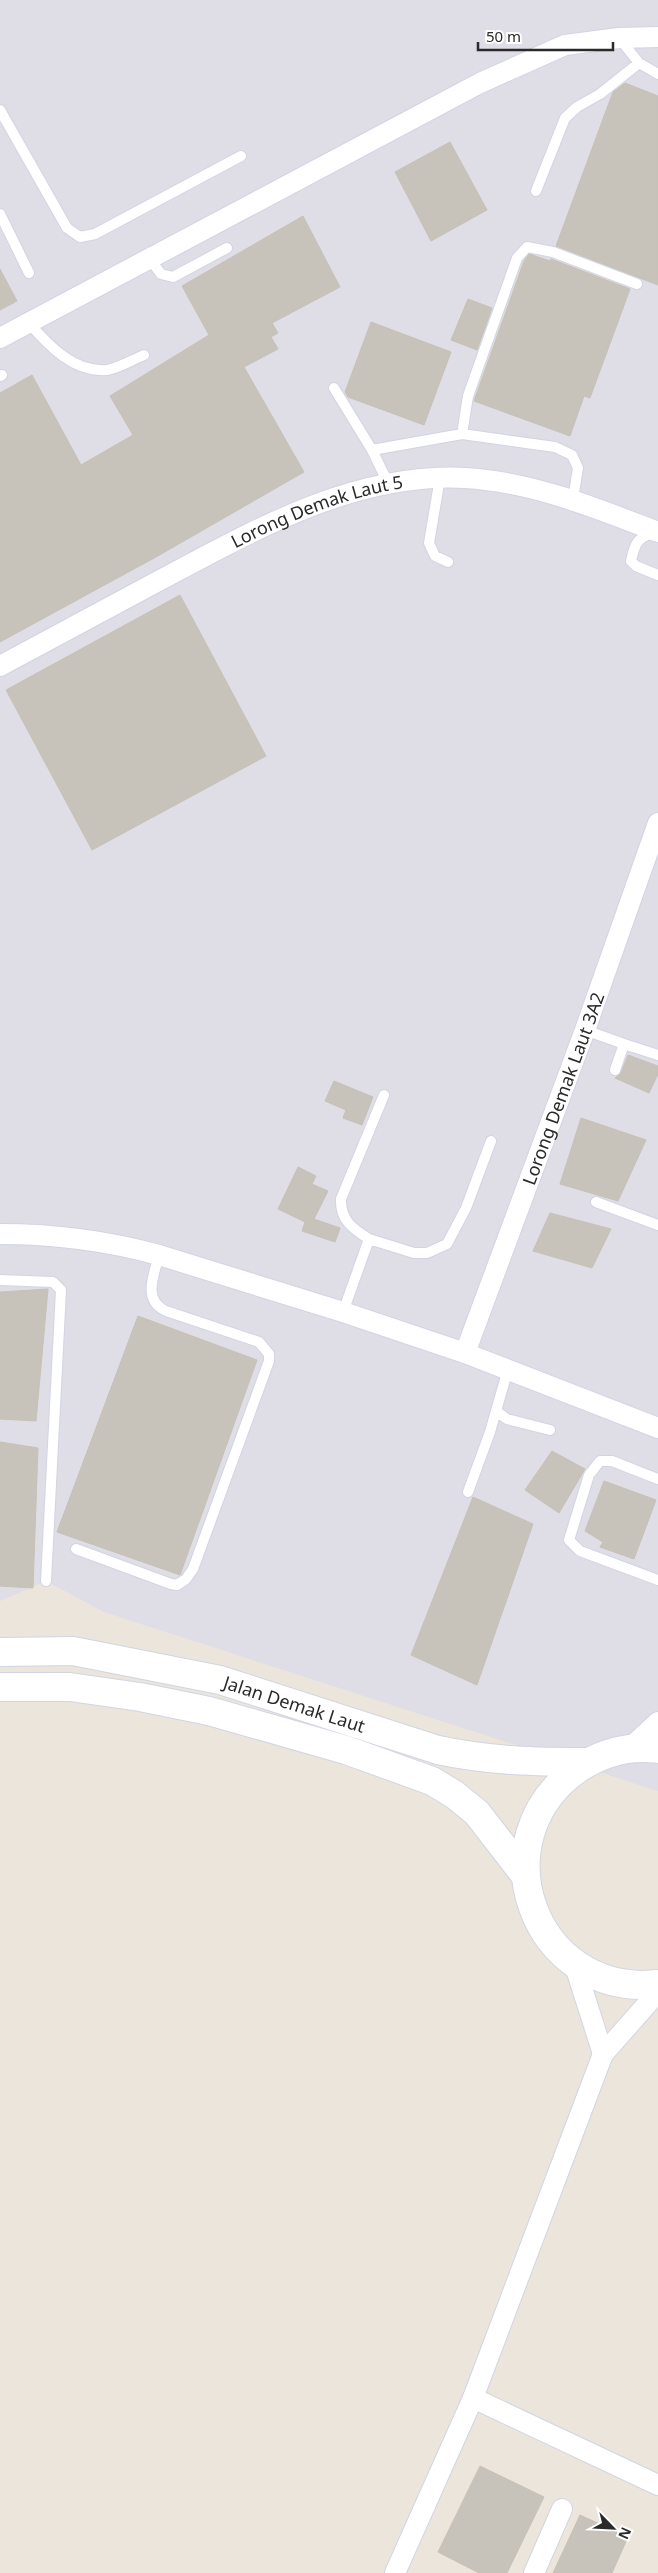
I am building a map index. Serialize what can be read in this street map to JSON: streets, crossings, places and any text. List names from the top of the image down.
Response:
{
  "streets": {
    "main road": ["Jalan Demak Laut"],
    "street": ["Lorong Demak Laut 5", "Lorong Demak Laut 3A2"]
  },
  "scale_bar": "50 m",
  "north": "bottom right"
}
